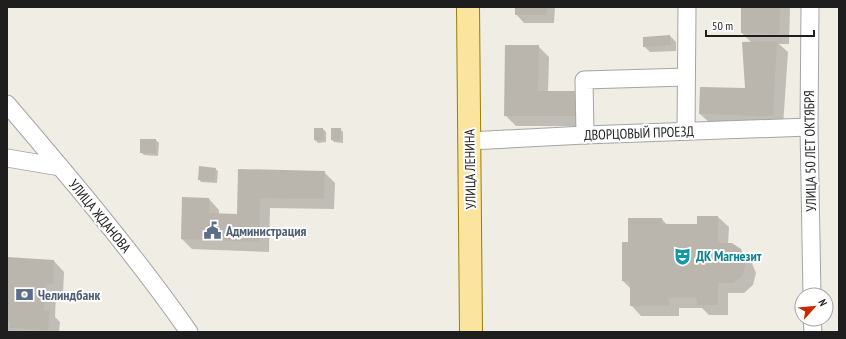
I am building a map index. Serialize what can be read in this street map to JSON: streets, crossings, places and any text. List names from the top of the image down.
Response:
{
  "streets": {
    "main road": ["УЛИЦА ЛЕНИНА"],
    "street": ["ДВОРЦОВЫЙ ПРОЕЗД", "УЛИЦА 50 ЛЕТ ОКТЯБРЯ", "УЛИЦА ЖДАНОВА"]
  },
  "crossings": [
    ["ДВОРЦОВЫЙ ПРОЕЗД", "УЛИЦА 50 ЛЕТ ОКТЯБРЯ"],
    ["ДВОРЦОВЫЙ ПРОЕЗД", "УЛИЦА ЛЕНИНА"]
  ],
  "places": {
    "public building": ["Администрация"],
    "theatre": ["ДК Магнезит"],
    "bank": ["Челиндбанк"]
  },
  "scale_bar": "50 m",
  "north": "top right"
}
